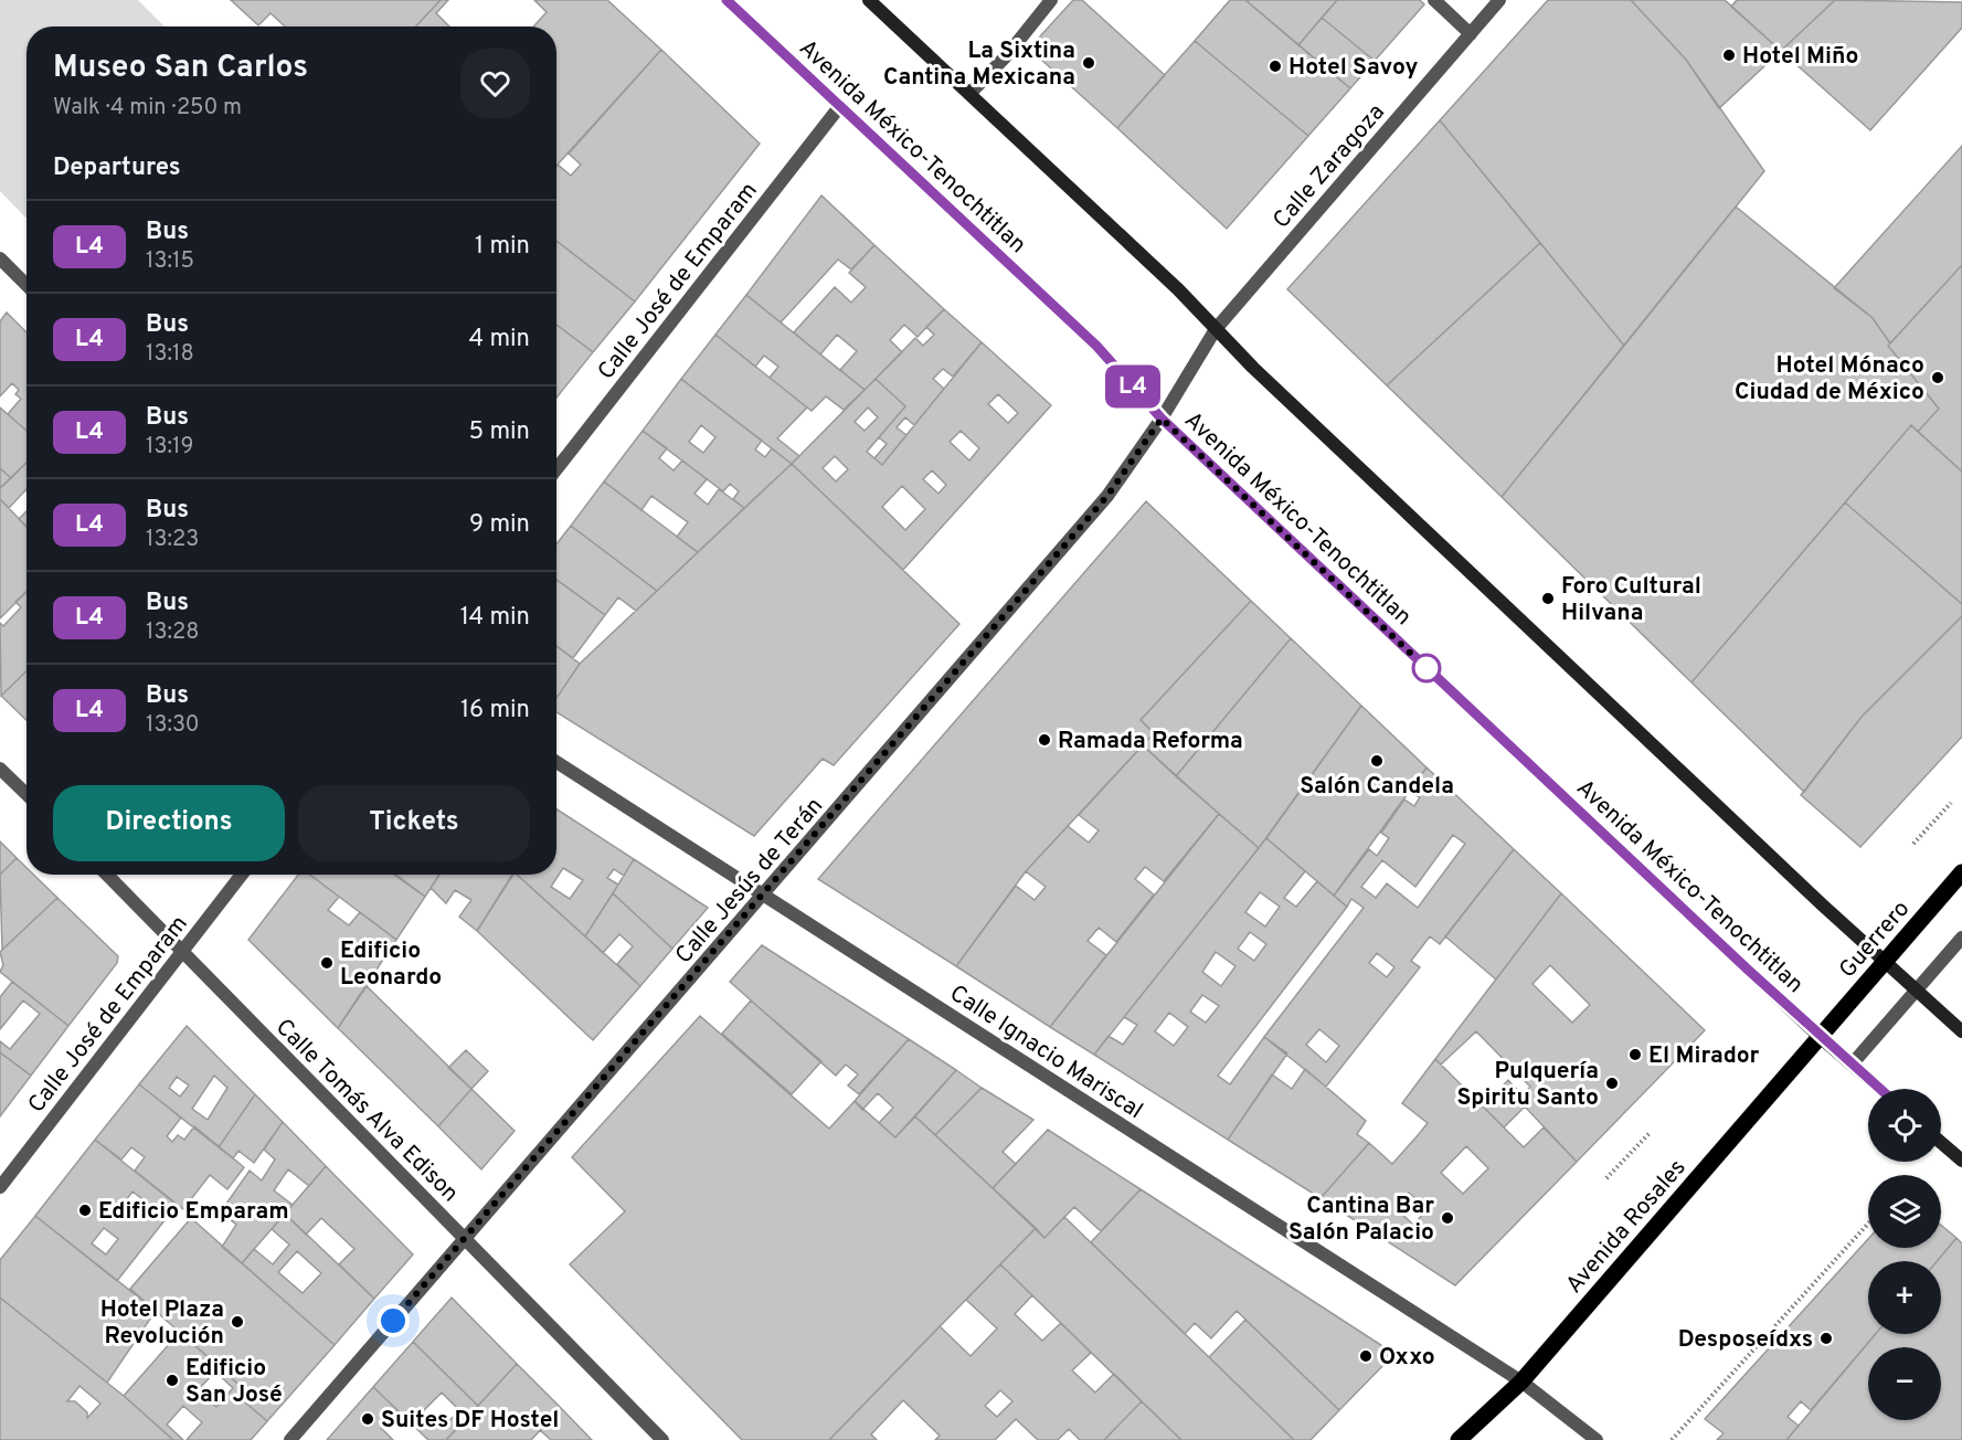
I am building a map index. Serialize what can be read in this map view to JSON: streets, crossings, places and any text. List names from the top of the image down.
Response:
{
  "streets": {
    "main road": ["Avenida México-Tenochtitlan", "Guerrero", "Avenida Rosales"],
    "street": [
      "Calle Zaragoza",
      "Calle José de Emparam",
      "Calle Jesús de Terán",
      "Calle Ignacio Mariscal",
      "Calle Tomás Alva Edison"
    ]
  },
  "crossings": [
    ["Avenida México-Tenochtitlan", "Calle José de Emparam"],
    ["Avenida México-Tenochtitlan", "Calle Jesús de Terán"],
    ["Avenida México-Tenochtitlan", "Guerrero"],
    ["Avenida México-Tenochtitlan", "Avenida Rosales"],
    ["Calle Zaragoza", "Calle Jesús de Terán"],
    ["Calle José de Emparam", "Calle Tomás Alva Edison"],
    ["Calle Jesús de Terán", "Calle Ignacio Mariscal"],
    ["Calle Jesús de Terán", "Calle Tomás Alva Edison"],
    ["Guerrero", "Avenida Rosales"],
    ["Calle Ignacio Mariscal", "Avenida Rosales"]
  ],
  "places": [
    "Hotel Miño",
    "La Sixtina Cantina Mexicana",
    "Hotel Savoy",
    "Hotel Mónaco Ciudad de México",
    "Foro Cultural Hilvana",
    "Ramada Reforma",
    "Salón Candela",
    "Edificio Leonardo",
    "El Mirador",
    "Pulquería Spiritu Santo",
    "Edificio Emparam",
    "Cantina Bar Salón Palacio",
    "Hotel Plaza Revolución",
    "Desposeídxs",
    "Oxxo",
    "Edificio San José",
    "Suites DF Hostel"
  ],
  "lines": ["bus line L4"],
  "page": {
    "on_map": "L4",
    "heading": [
      ["Museo San Carlos", "Walk · 4 min · 250 m"],
      "Departures"
    ],
    "list": [
      {
        "mark": "L4",
        "name": "Bus",
        "note": "13:15",
        "value": "1 min"
      },
      {
        "mark": "L4",
        "name": "Bus",
        "note": "13:18",
        "value": "4 min"
      },
      {
        "mark": "L4",
        "name": "Bus",
        "note": "13:19",
        "value": "5 min"
      },
      {
        "mark": "L4",
        "name": "Bus",
        "note": "13:23",
        "value": "9 min"
      },
      {
        "mark": "L4",
        "name": "Bus",
        "note": "13:28",
        "value": "14 min"
      },
      {
        "mark": "L4",
        "name": "Bus",
        "note": "13:30",
        "value": "16 min"
      }
    ],
    "buttons": ["Directions", "Tickets"],
    "map_buttons": ["+", "−"]
  }
}
